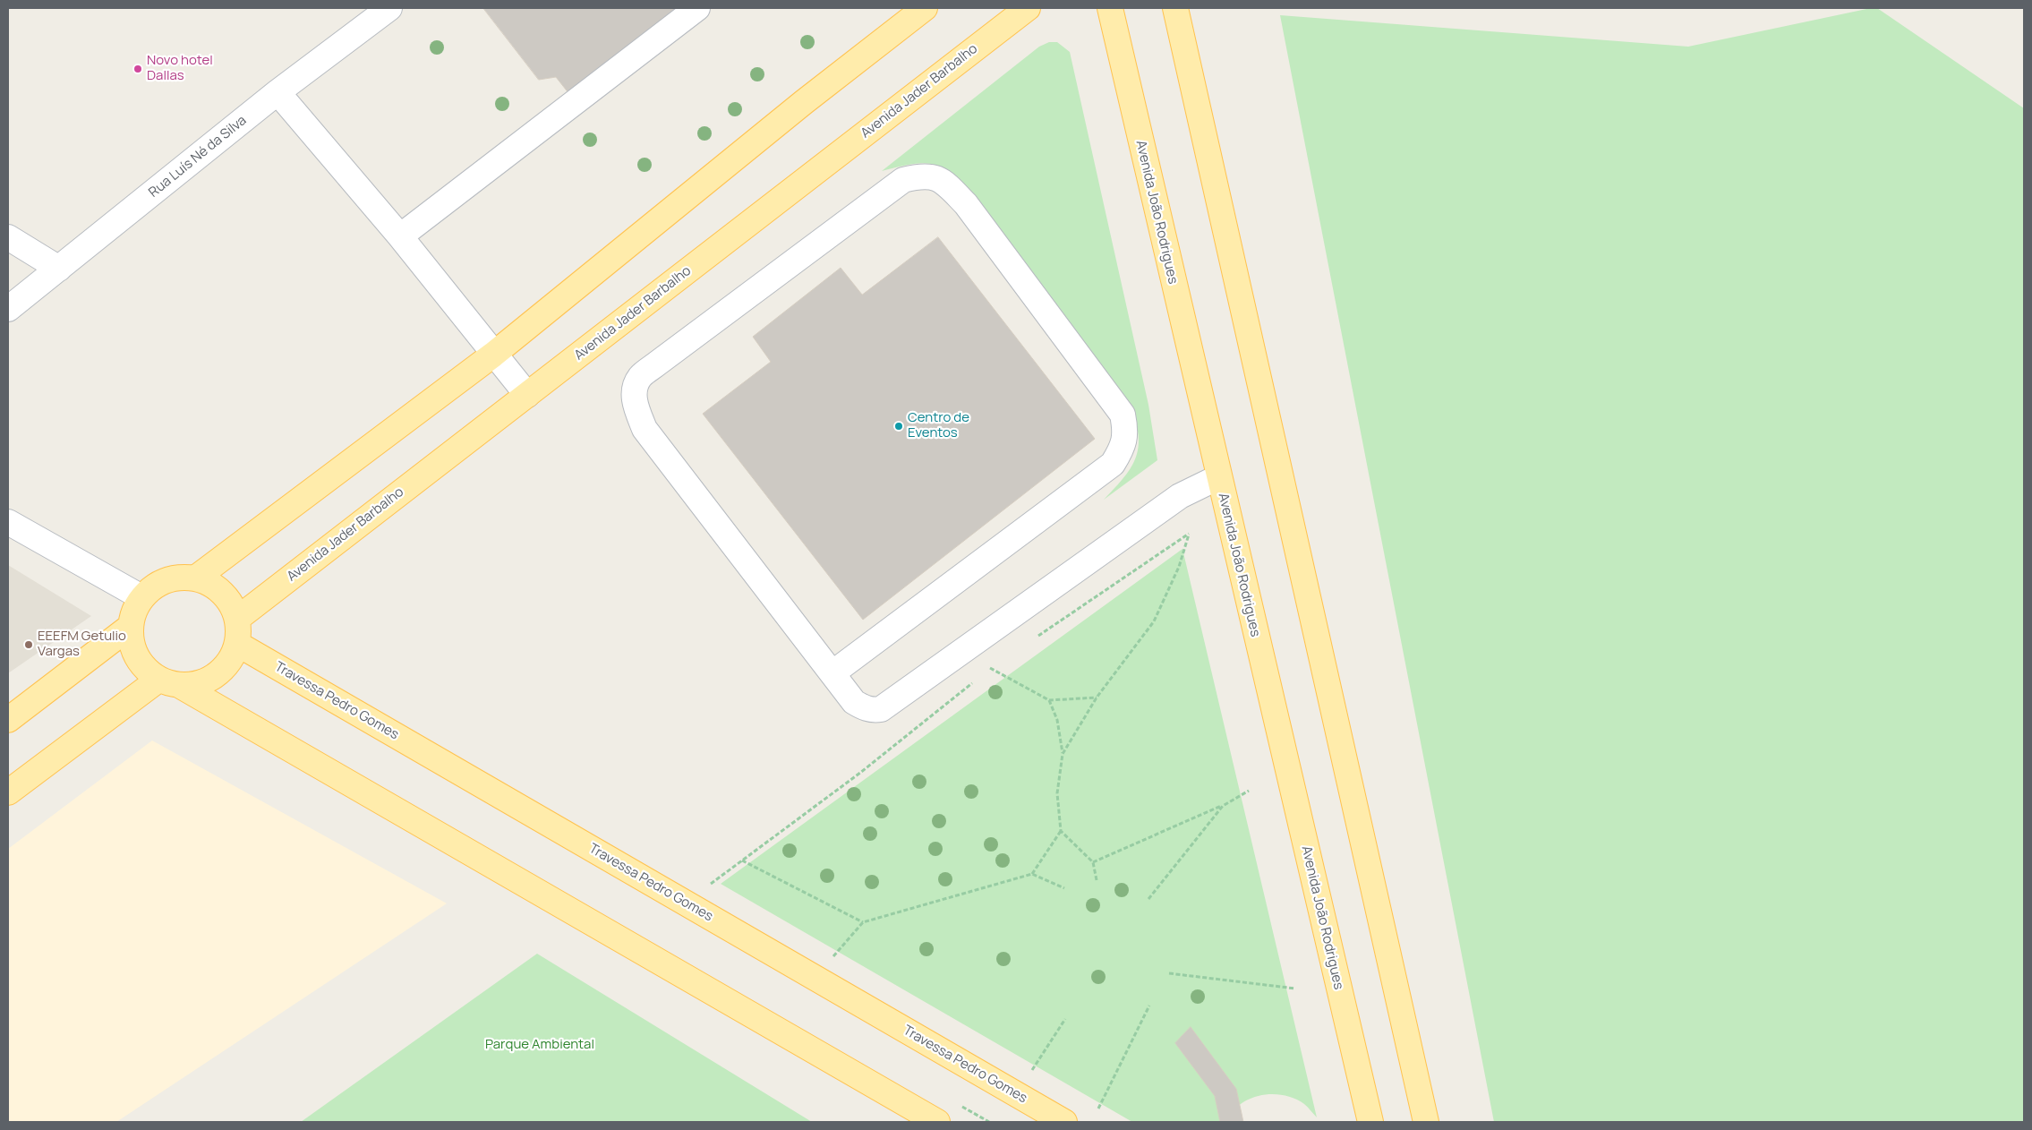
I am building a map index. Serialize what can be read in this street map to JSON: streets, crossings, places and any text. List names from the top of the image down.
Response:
{
  "streets": {
    "main road": ["Avenida Jader Barbalho", "Avenida João Rodrigues", "Travessa Pedro Gomes"],
    "street": ["Rua Luís Né da Silva"]
  },
  "crossings": [
    ["Avenida Jader Barbalho", "Travessa Pedro Gomes"]
  ],
  "parks": ["Parque Ambiental"],
  "places": ["Novo hotel Dallas", "Centro de Eventos", "EEEFM Getulio Vargas"]
}
